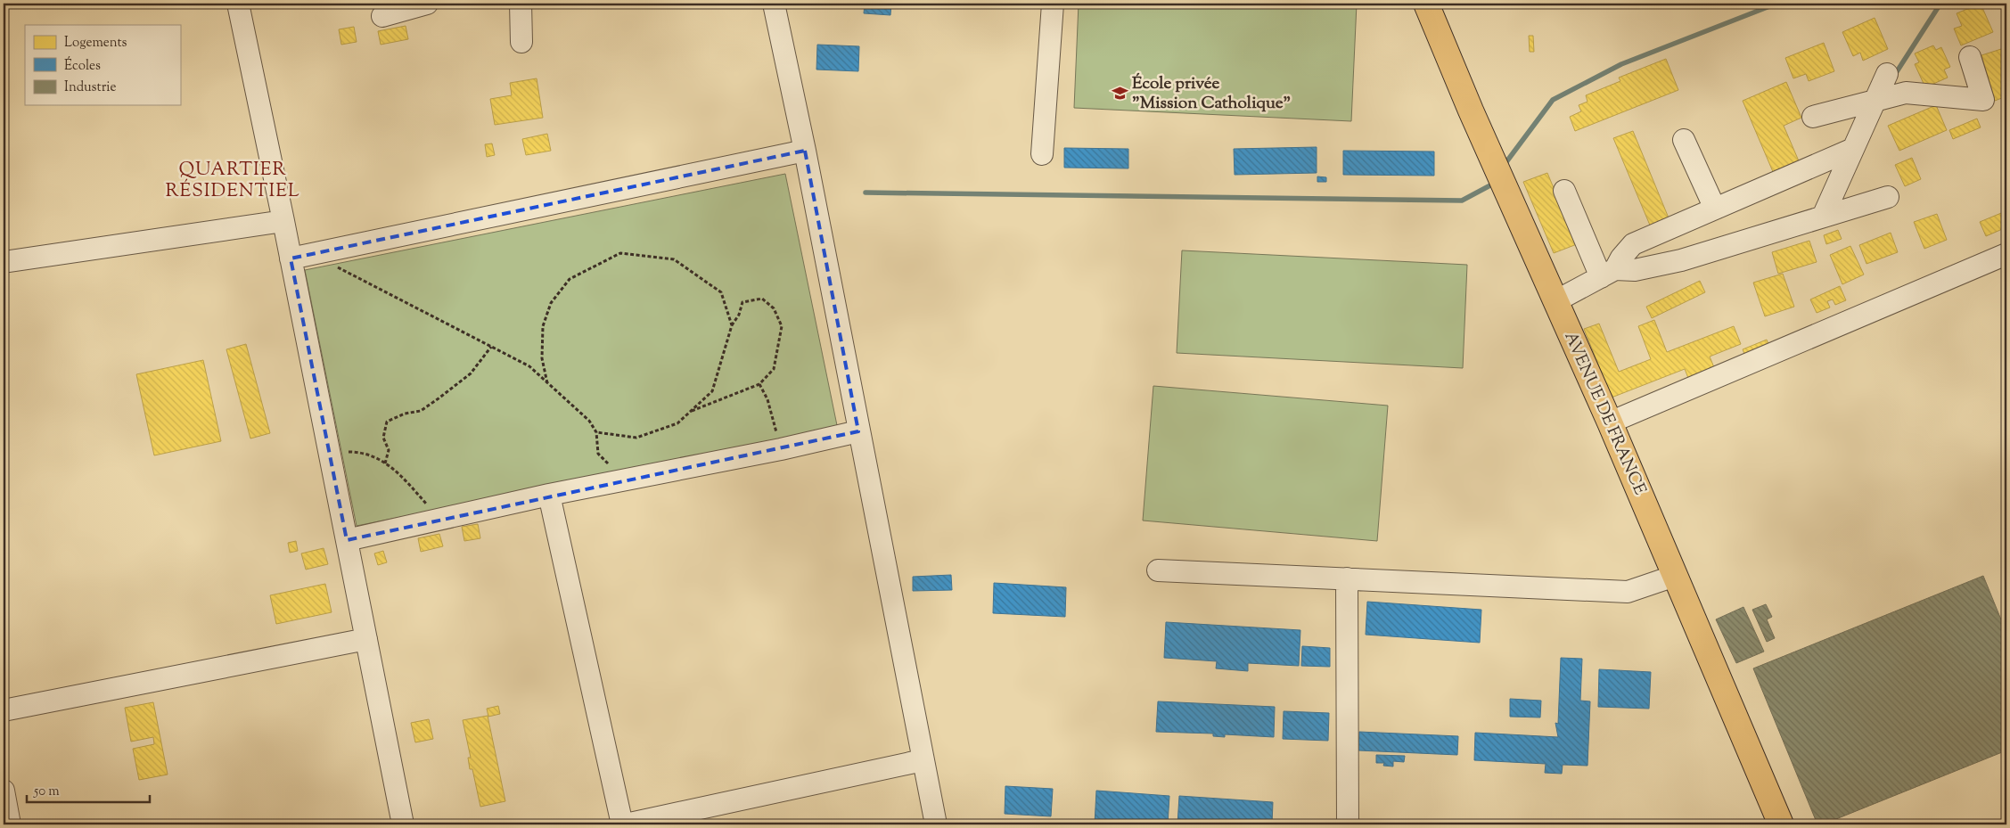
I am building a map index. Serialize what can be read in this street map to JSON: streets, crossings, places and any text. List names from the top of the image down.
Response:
{
  "streets": {
    "main road": ["AVENUE DE FRANCE"]
  },
  "districts": ["QUARTIER RÉSIDENTIEL"],
  "places": {
    "school or university": ["École privée \"Mission Catholique\""]
  },
  "legend": ["Logements", "Écoles", "Industrie"],
  "scale_bar": "50 m"
}
